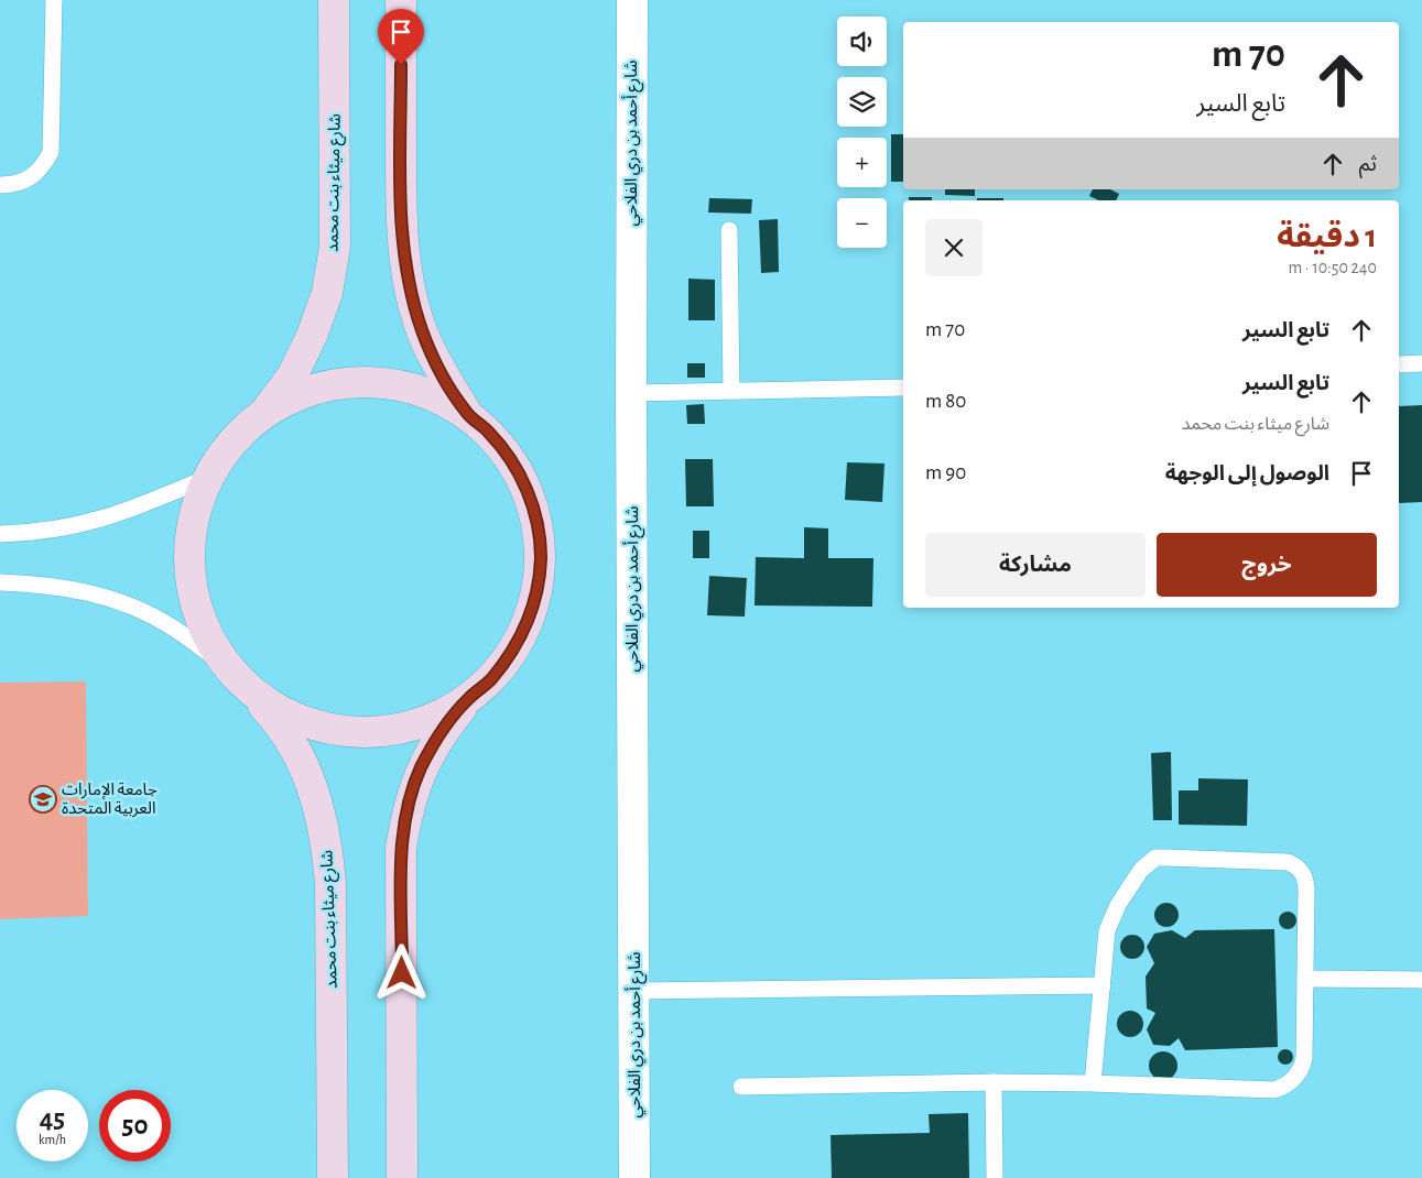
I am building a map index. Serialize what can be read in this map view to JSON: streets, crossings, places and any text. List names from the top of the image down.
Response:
{
  "streets": {
    "main road": ["شارع ميثاء بنت محمد"],
    "street": ["شارع أحمد بن دري الفلاحي"]
  },
  "places": {
    "school or university": ["جامعة الإمارات العربية المتحدة"]
  },
  "page": {
    "map_buttons": ["+", "−"],
    "turn": ["70 m", "تابع السير"],
    "then": "ثم",
    "heading": ["1 دقيقة", "240 m · 10:50"],
    "list": [
      {
        "name": "تابع السير",
        "value": "70 m"
      },
      {
        "name": "تابع السير",
        "note": "شارع ميثاء بنت محمد",
        "value": "80 m"
      },
      {
        "name": "الوصول إلى الوجهة",
        "value": "90 m"
      }
    ],
    "buttons": ["خروج", "مشاركة"],
    "speed": "45 km/h",
    "limit": "50"
  }
}
